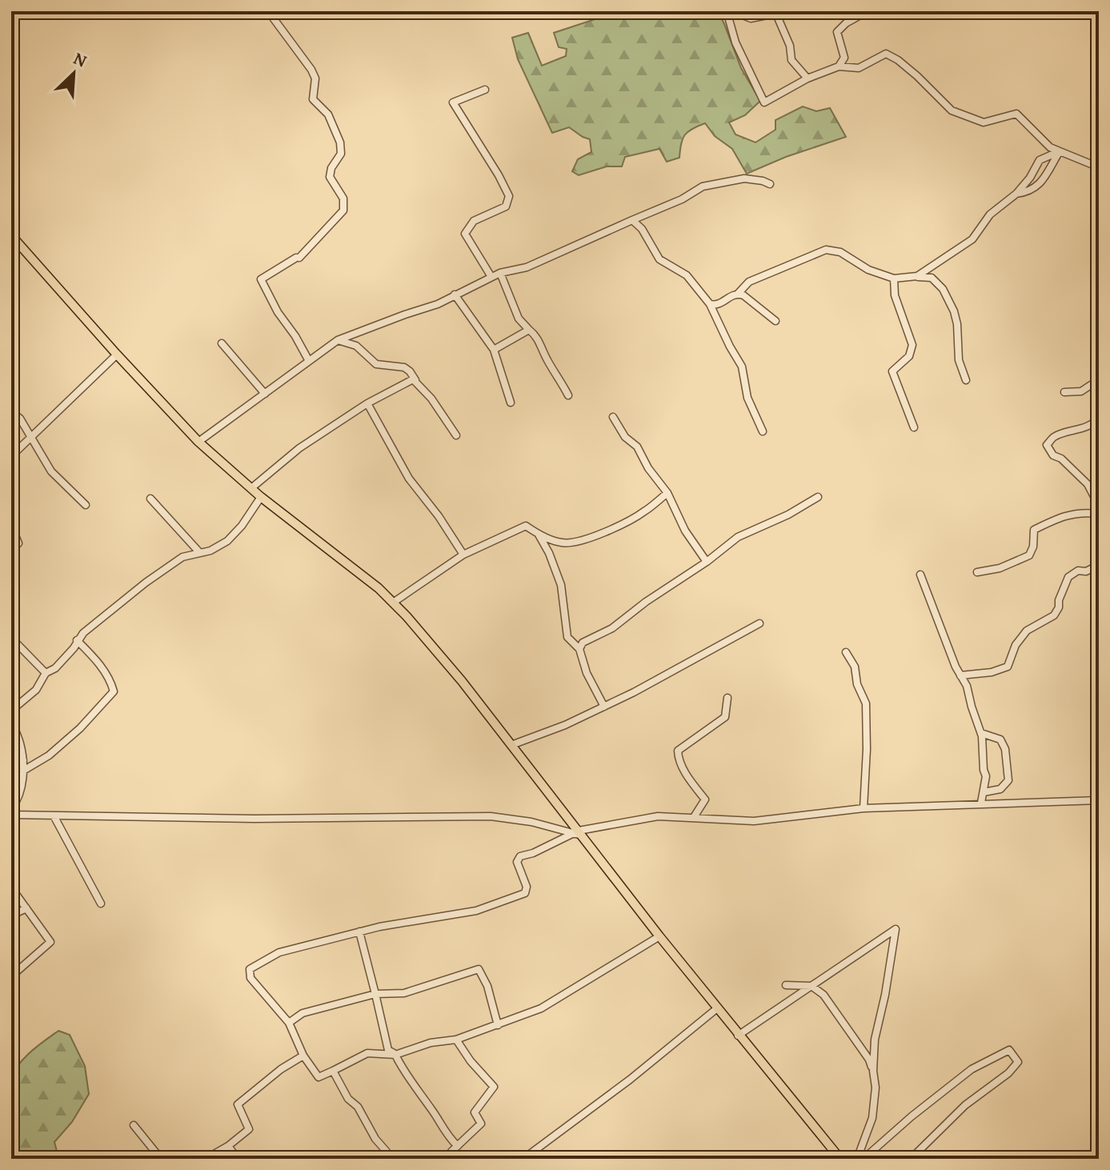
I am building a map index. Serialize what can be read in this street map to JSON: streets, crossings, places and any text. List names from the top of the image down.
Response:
{
  "north": "top right"
}
